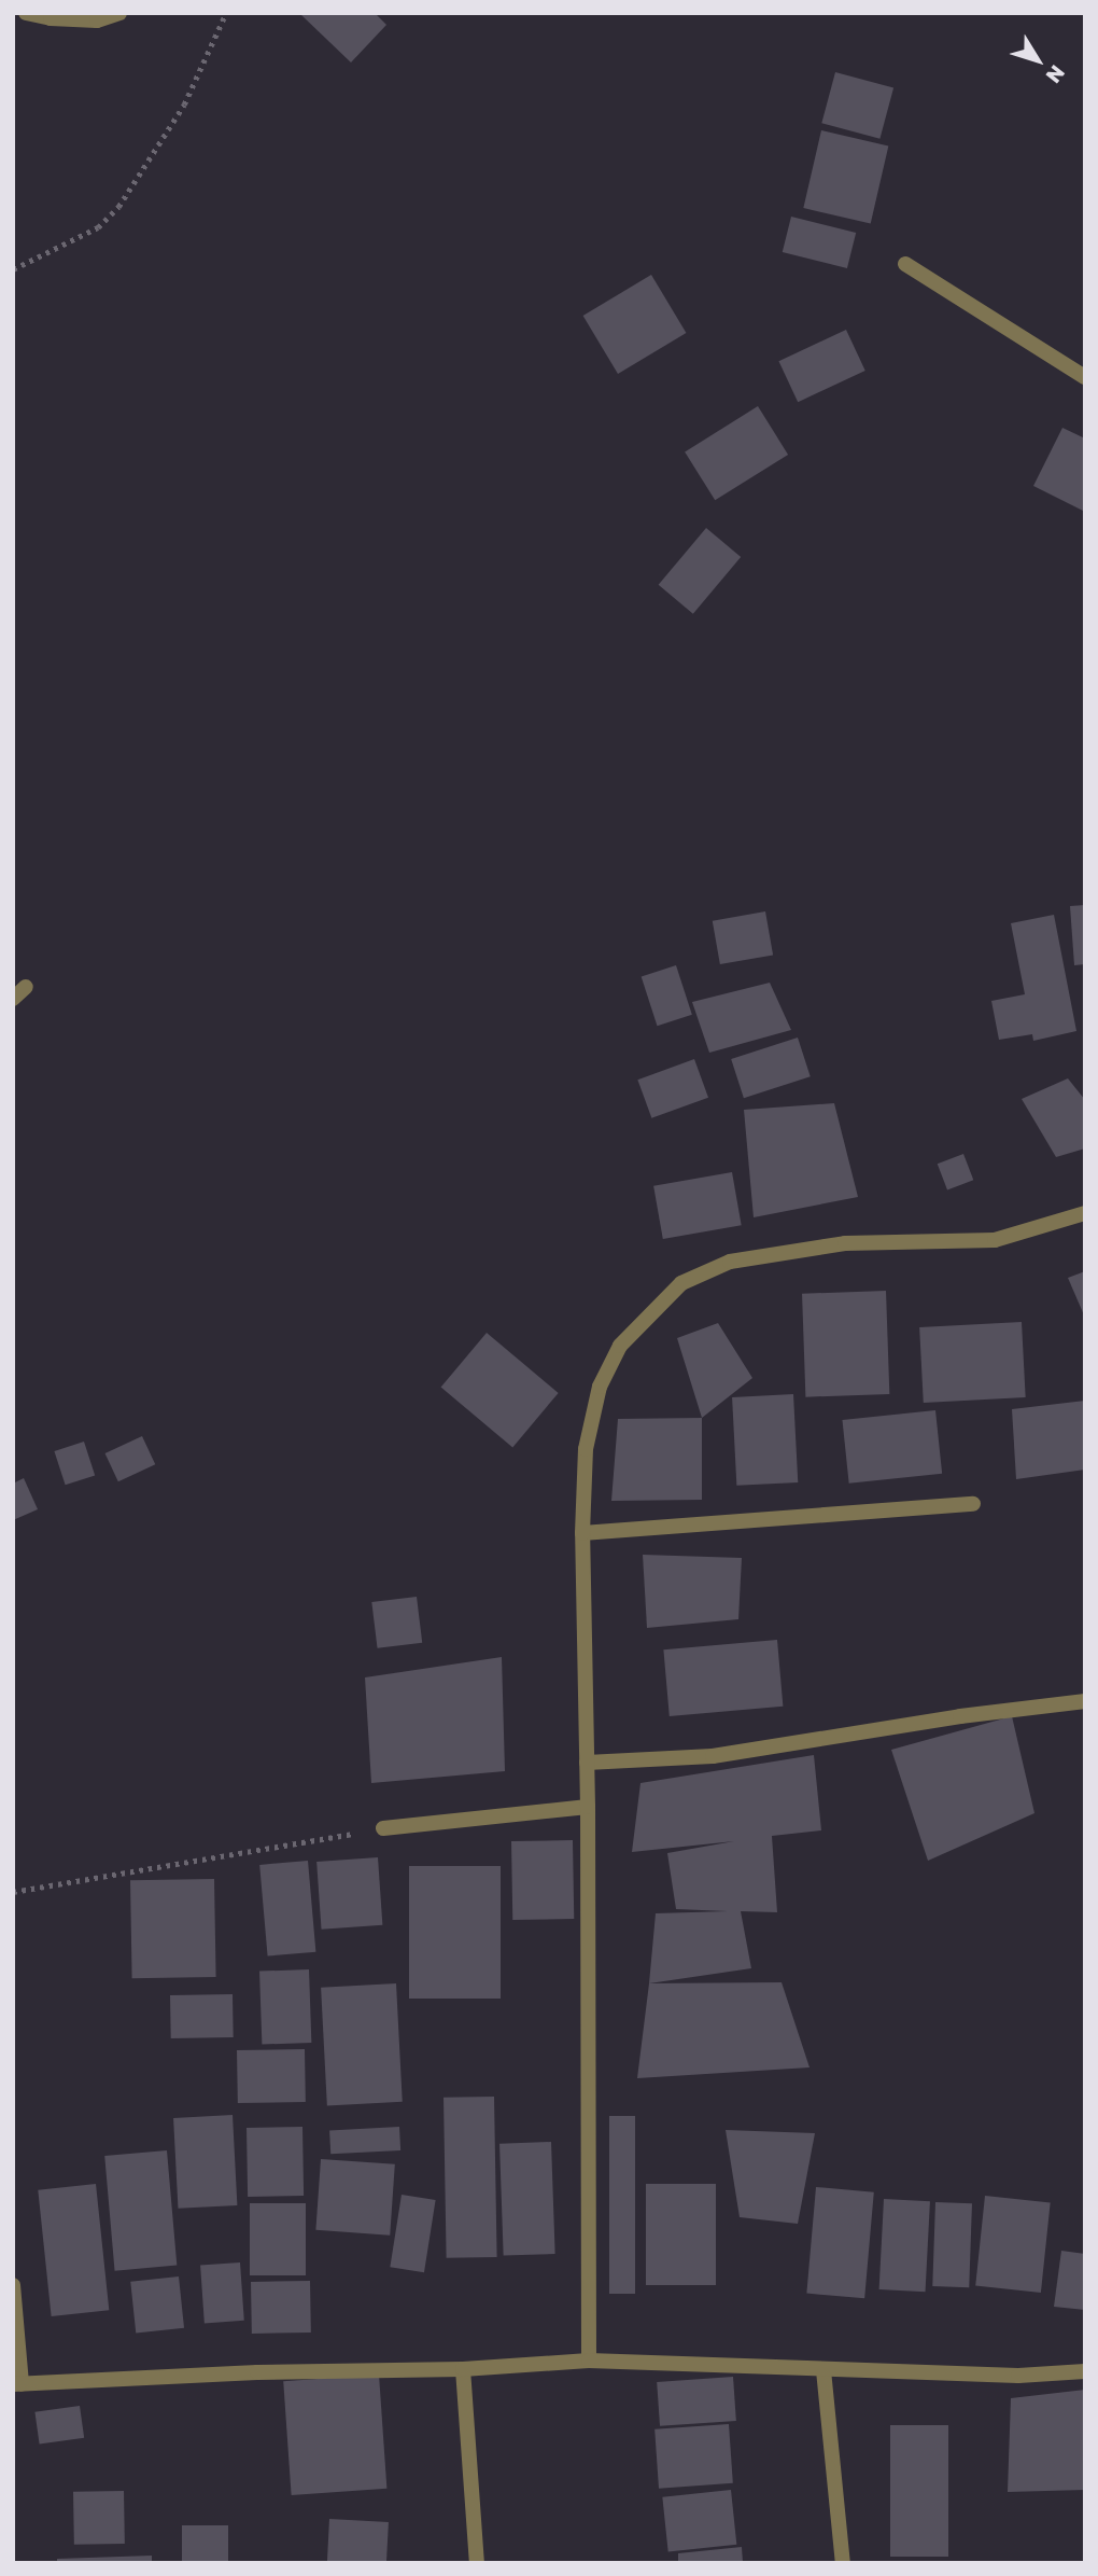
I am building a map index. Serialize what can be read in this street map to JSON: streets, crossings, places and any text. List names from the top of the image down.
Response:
{
  "north": "bottom right"
}
